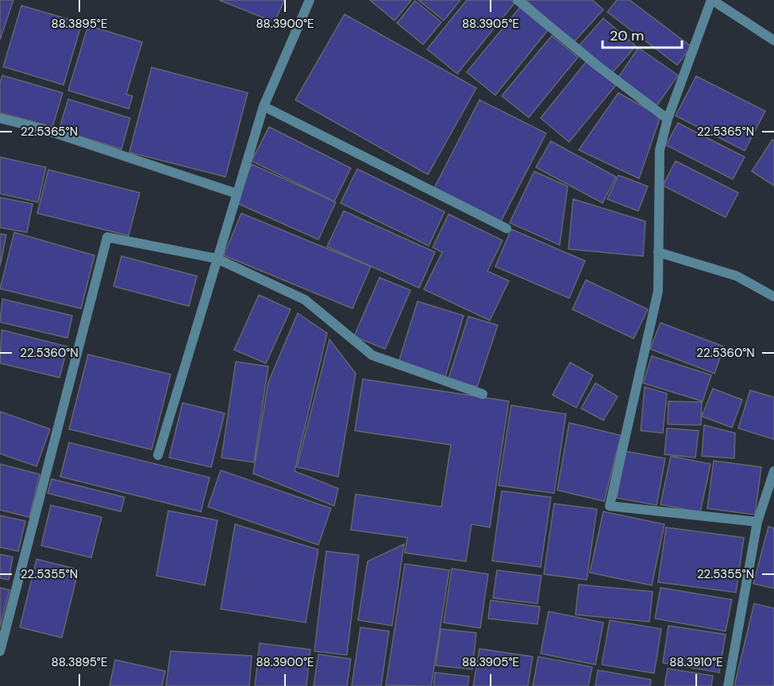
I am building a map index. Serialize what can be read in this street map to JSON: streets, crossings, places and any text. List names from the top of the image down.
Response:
{
  "scale_bar": "20 m",
  "coordinates": [
    "88.3895°E",
    "88.3900°E",
    "88.3905°E",
    "22.5365°N",
    "22.5360°N",
    "22.5355°N",
    "88.3910°E"
  ]
}
